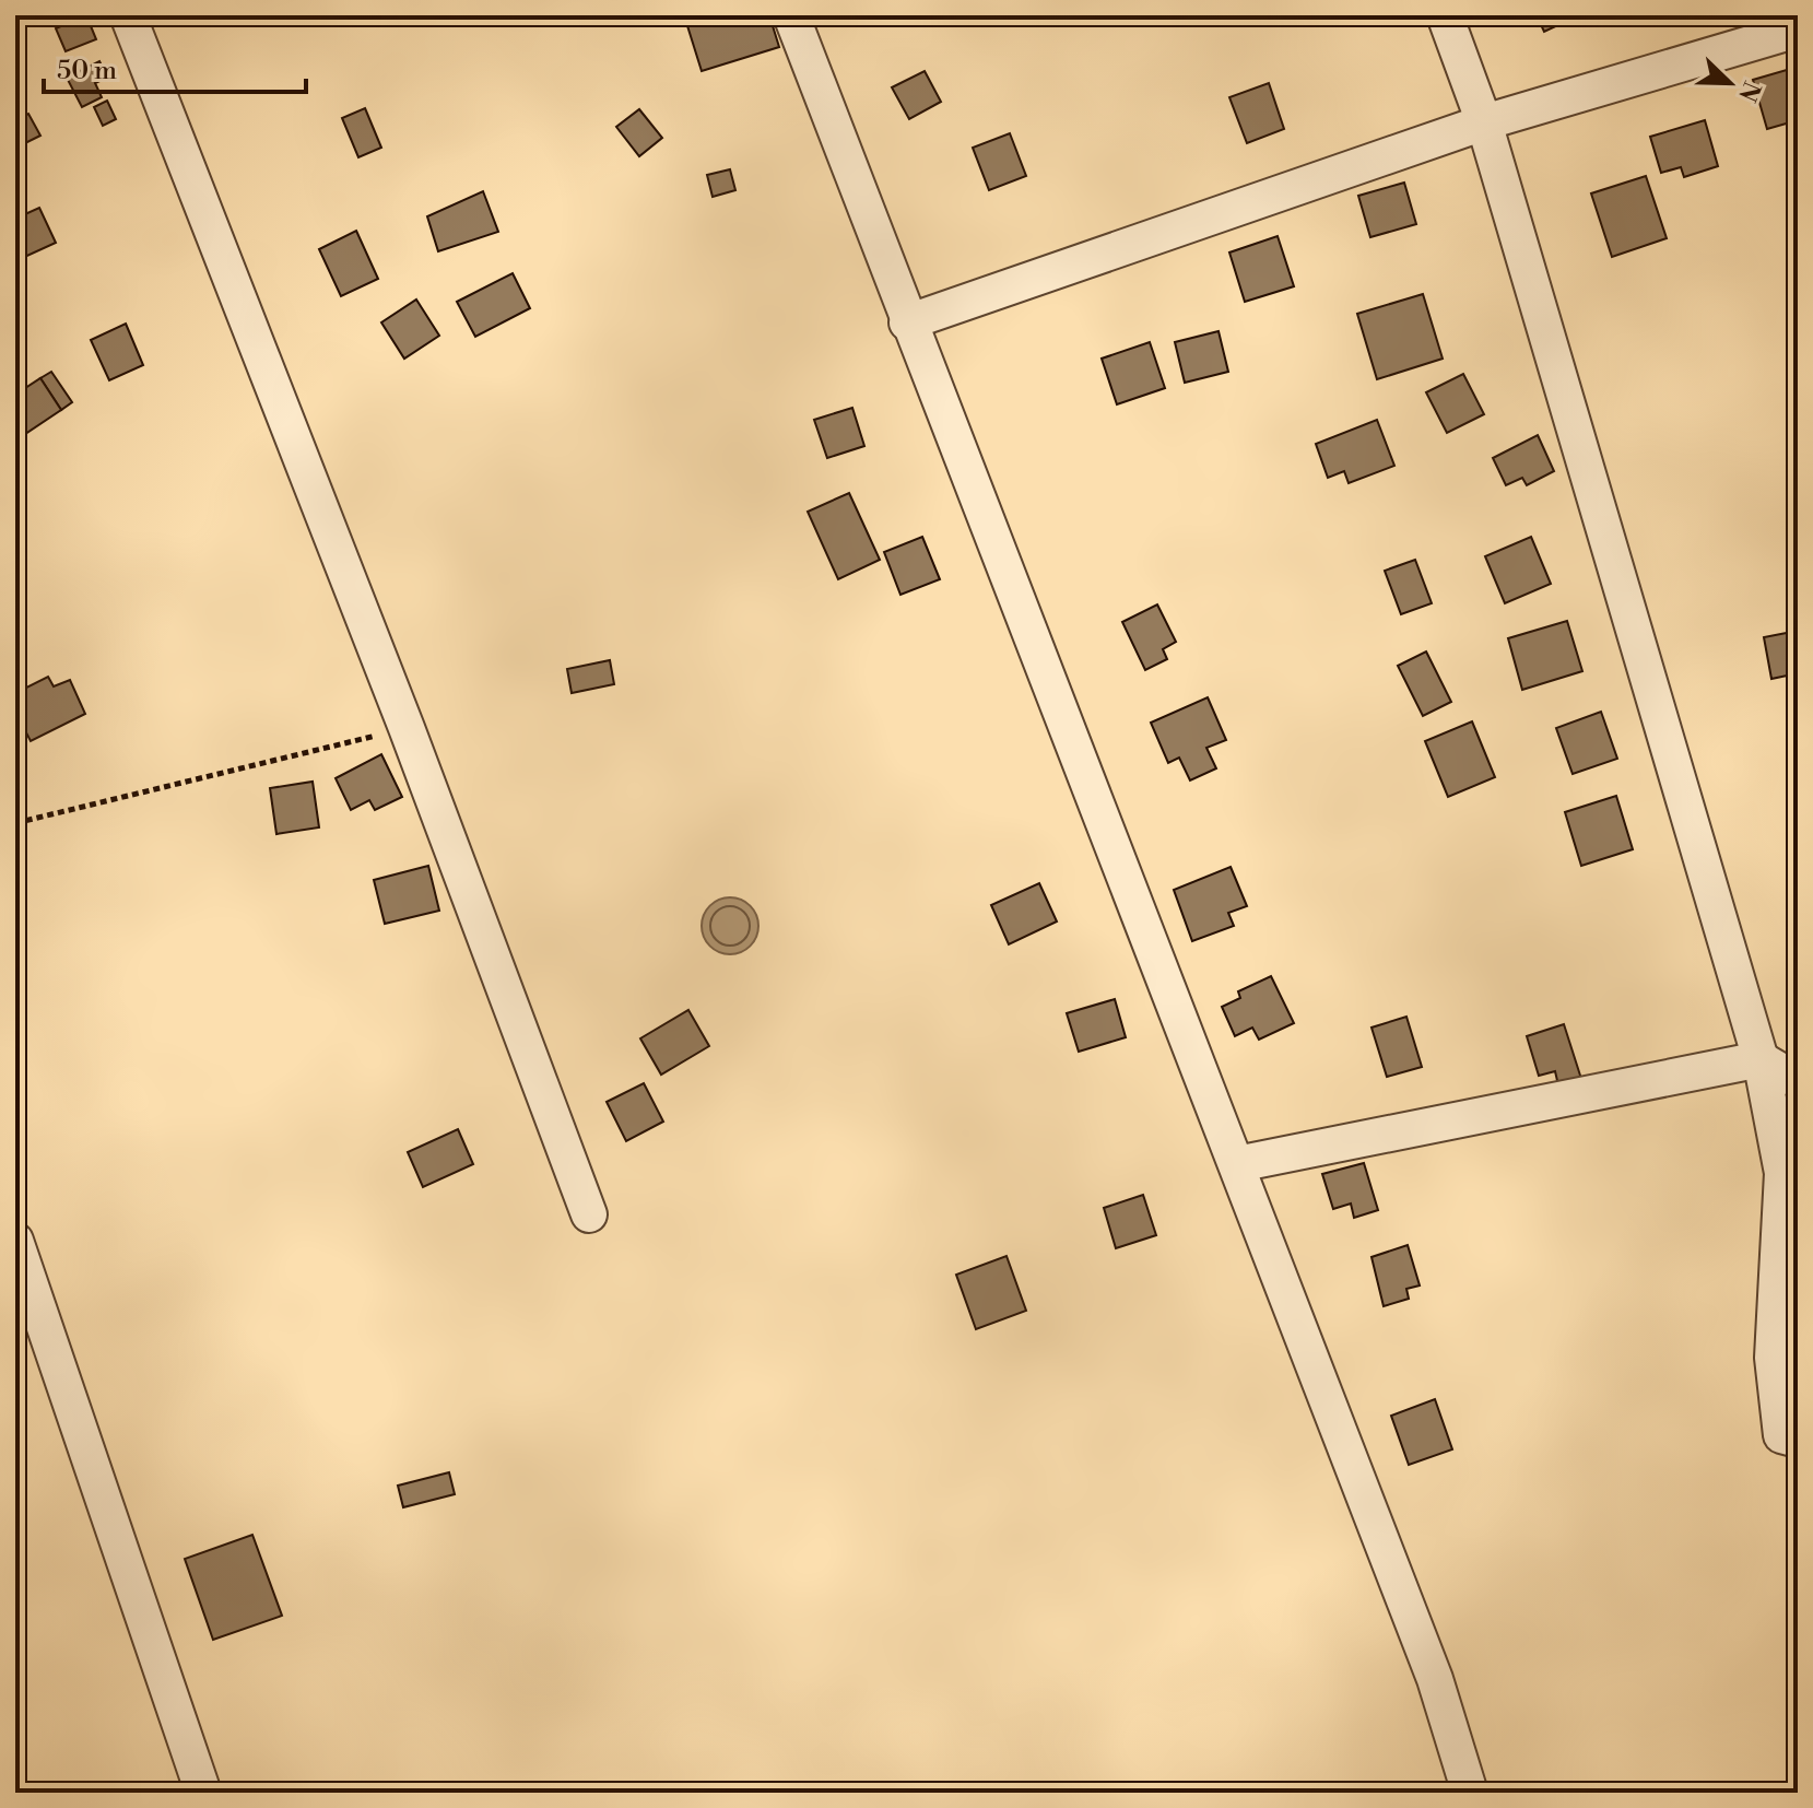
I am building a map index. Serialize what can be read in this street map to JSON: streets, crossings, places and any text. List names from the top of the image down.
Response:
{
  "scale_bar": "50 m",
  "north": "bottom right"
}
